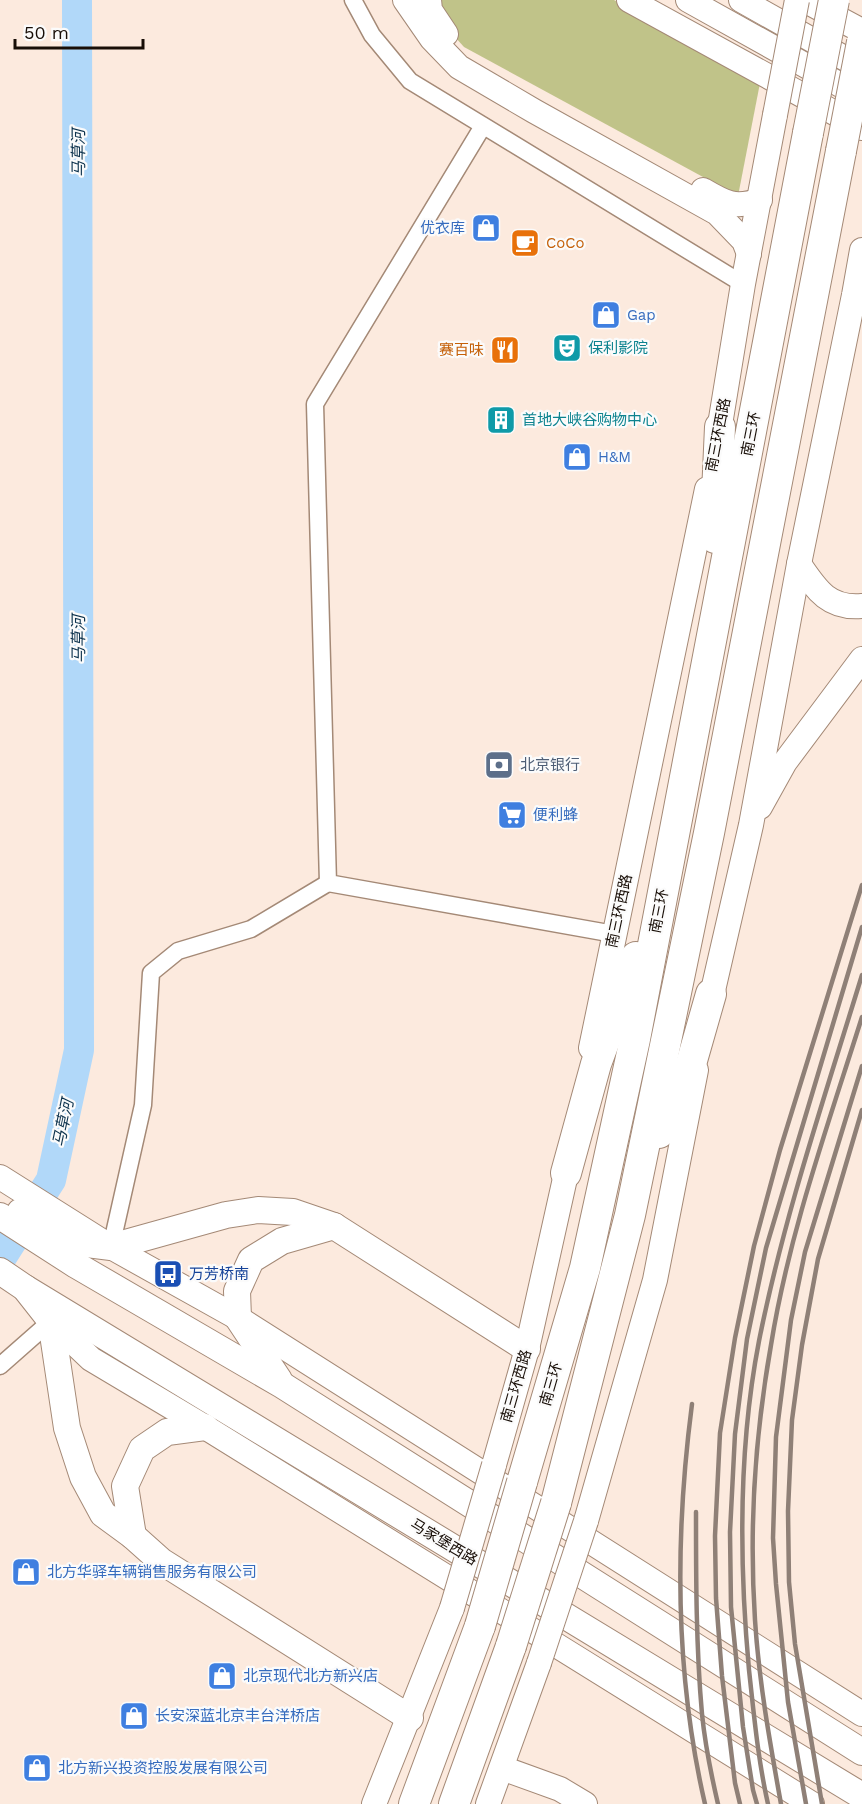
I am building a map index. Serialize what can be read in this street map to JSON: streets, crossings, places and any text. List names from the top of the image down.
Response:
{
  "streets": {
    "highway": ["南三环"],
    "main road": ["马家堡西路"],
    "street": ["南三环西路"]
  },
  "water": ["马草河"],
  "places": {
    "shop": [
      "优衣库",
      "Gap",
      "H&M",
      "北方华驿车辆销售服务有限公司",
      "北京现代北方新兴店",
      "长安深蓝北京丰台洋桥店",
      "北方新兴投资控股发展有限公司"
    ],
    "cafe": ["CoCo"],
    "theatre": ["保利影院"],
    "restaurant": ["赛百味"],
    "building": ["首地大峡谷购物中心"],
    "bank": ["北京银行"],
    "supermarket": ["便利蜂"],
    "bus stop": ["万芳桥南"]
  },
  "scale_bar": "50 m"
}
